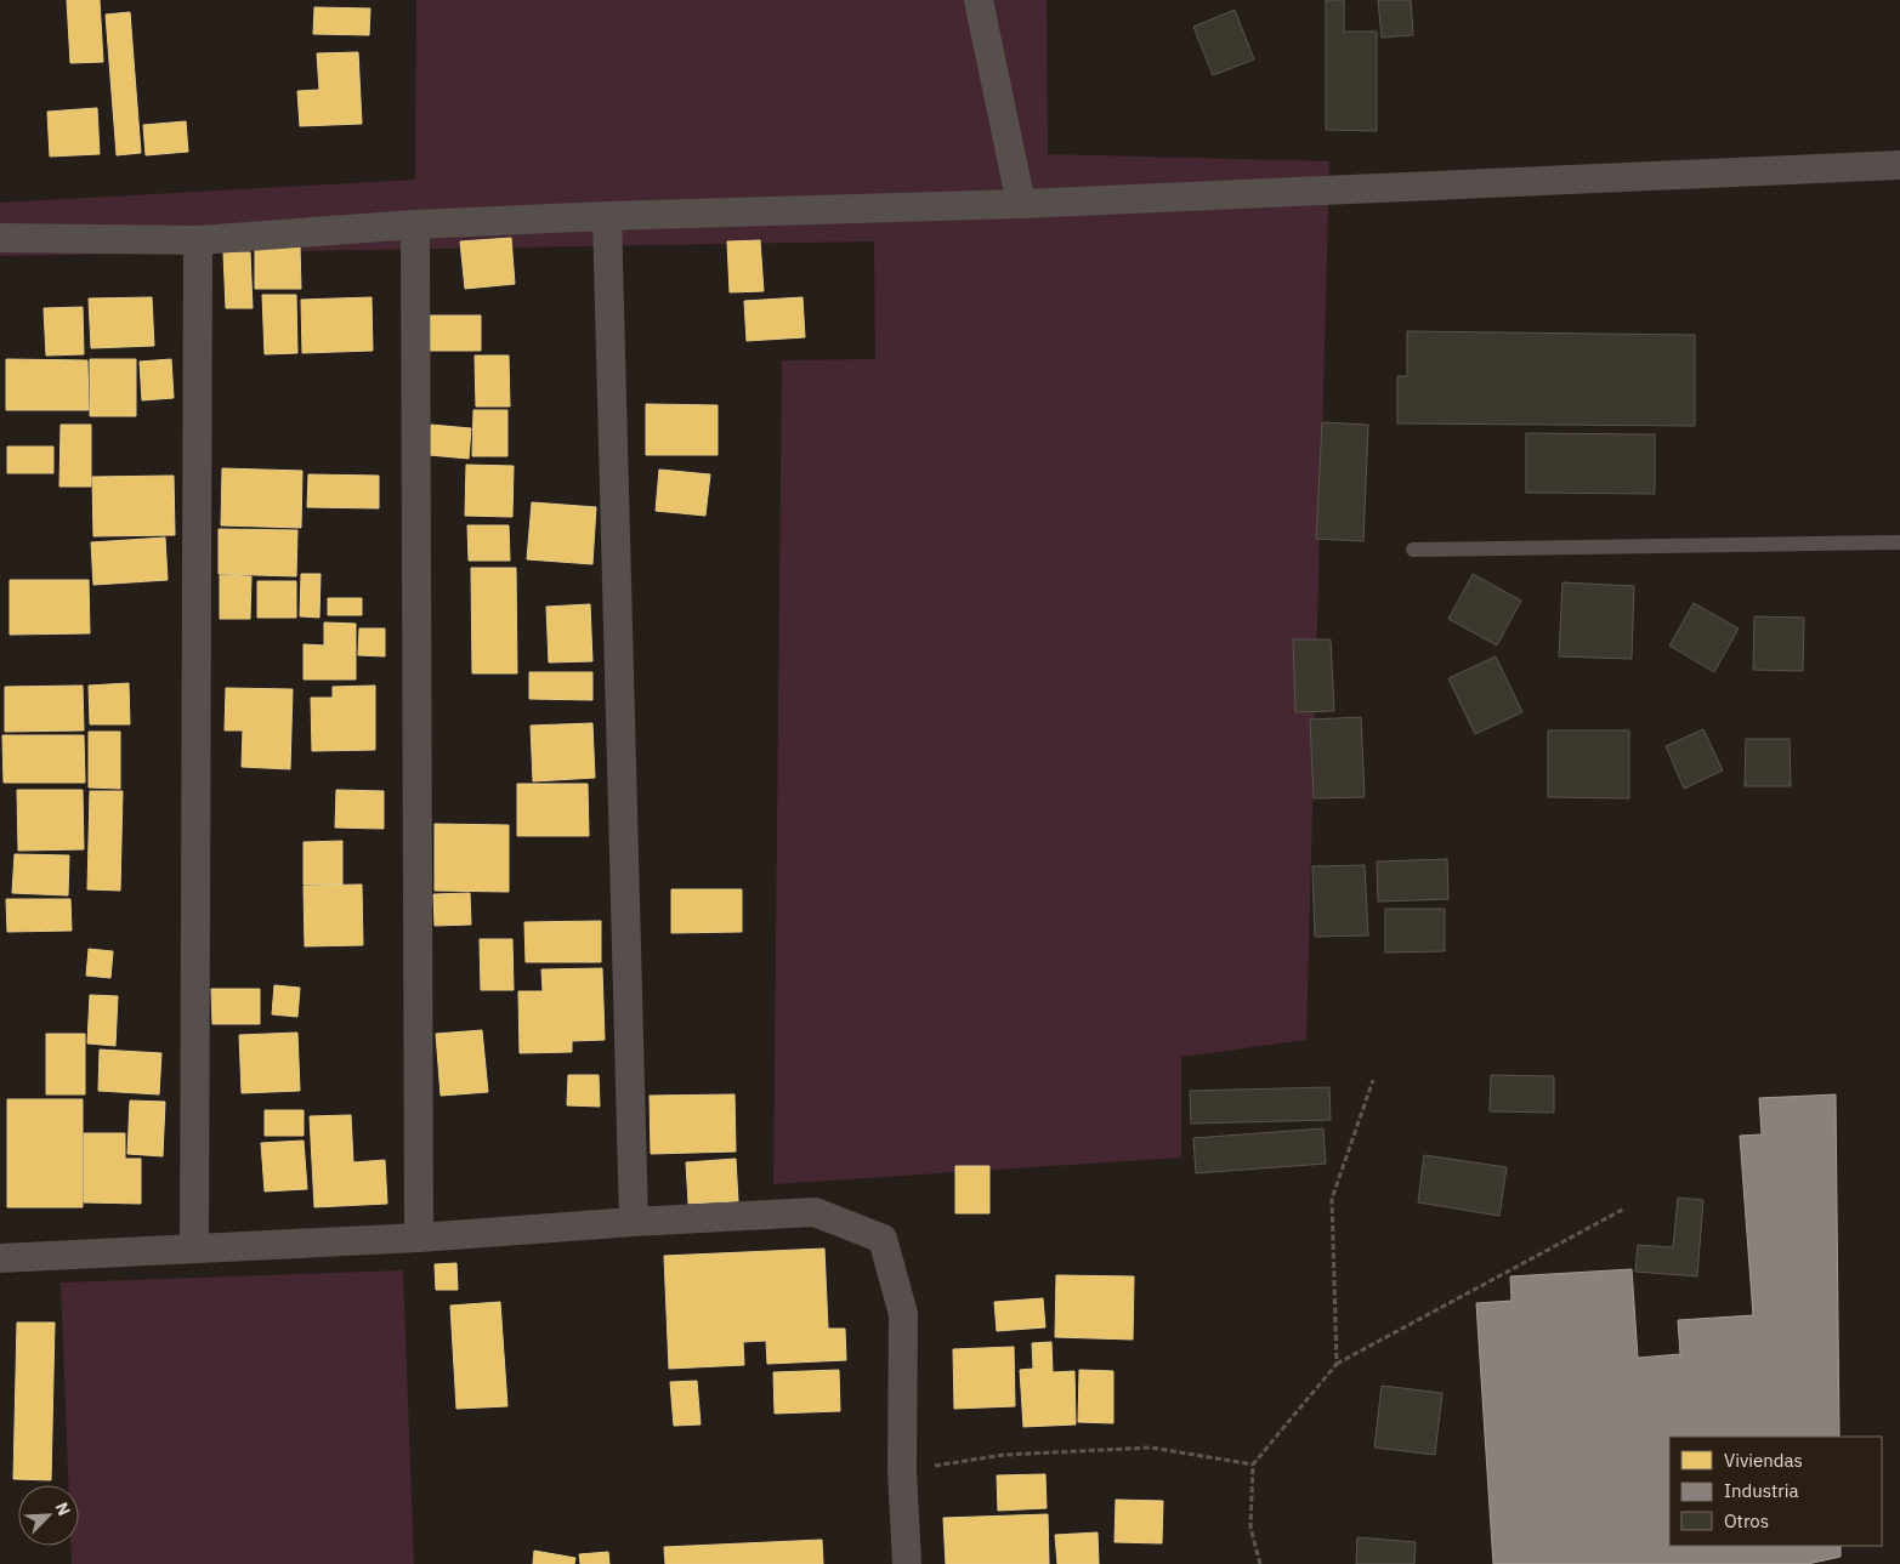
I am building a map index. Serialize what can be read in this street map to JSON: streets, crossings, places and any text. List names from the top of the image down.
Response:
{
  "legend": ["Viviendas", "Industria", "Otros"],
  "north": "top right"
}
